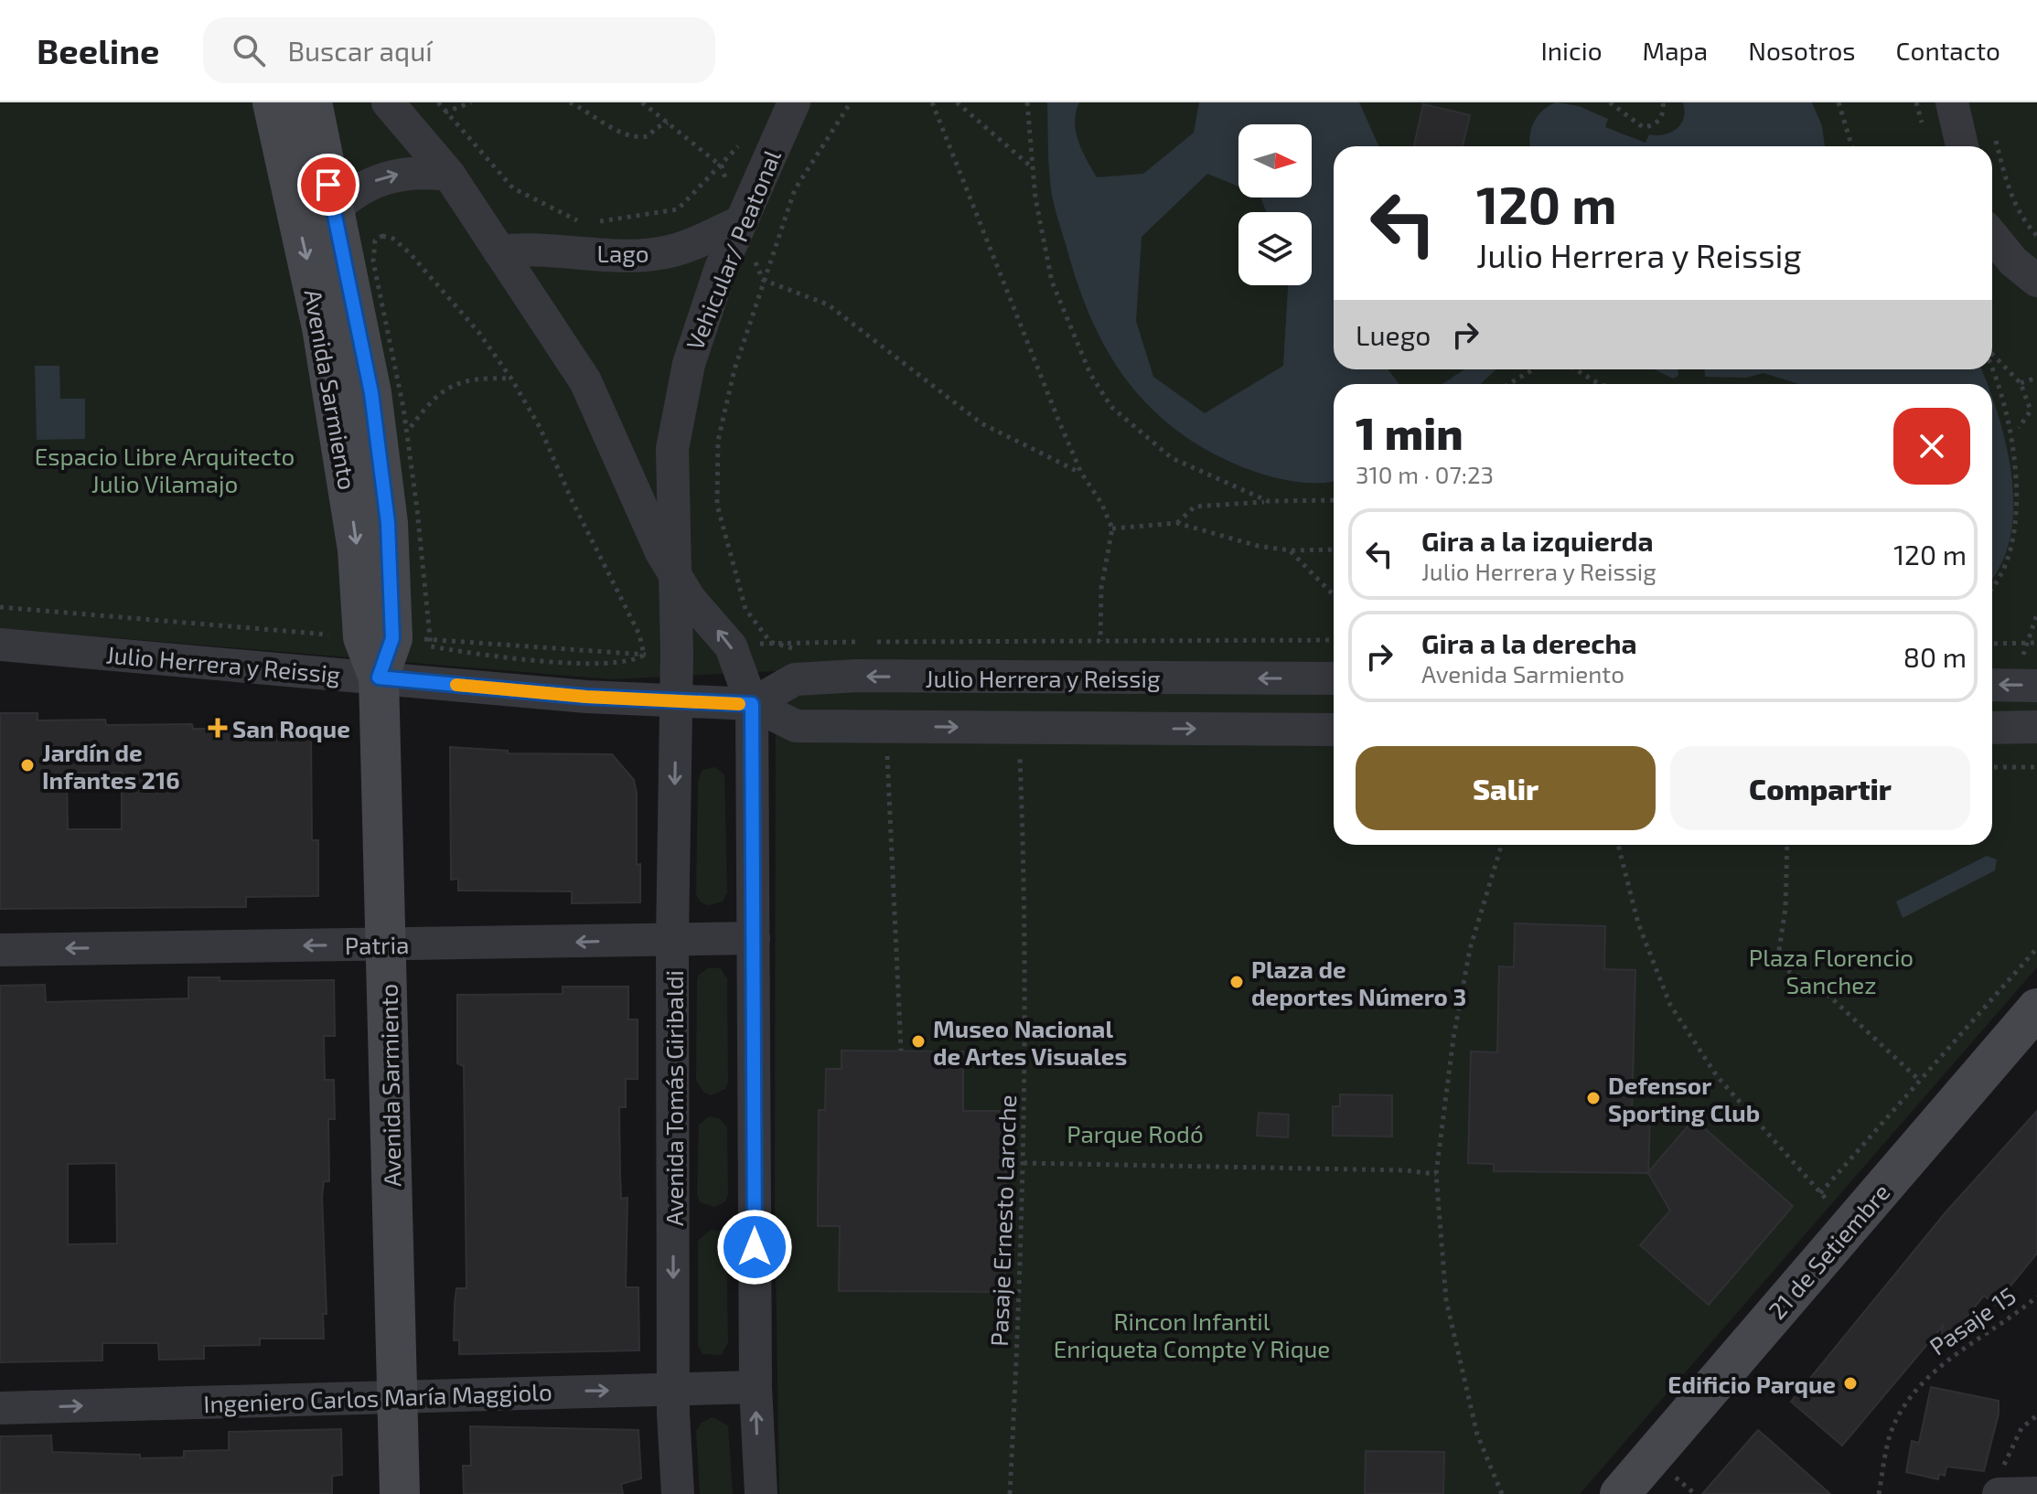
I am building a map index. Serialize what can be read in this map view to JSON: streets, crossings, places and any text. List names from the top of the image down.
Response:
{
  "streets": {
    "street": [
      "Vehicular/ Peatonal",
      "Lago",
      "Avenida Sarmiento",
      "Julio Herrera y Reissig",
      "Patria",
      "Avenida Tomás Giribaldi",
      "21 de Setiembre",
      "Ingeniero Carlos María Maggiolo"
    ],
    "path": ["Pasaje Ernesto Laroche", "Pasaje 15"]
  },
  "crossings": [
    ["Vehicular/ Peatonal", "Lago"],
    ["Vehicular/ Peatonal", "Julio Herrera y Reissig"],
    ["Vehicular/ Peatonal", "Avenida Tomás Giribaldi"],
    ["Avenida Sarmiento", "Julio Herrera y Reissig"],
    ["Avenida Sarmiento", "Patria"],
    ["Avenida Sarmiento", "Ingeniero Carlos María Maggiolo"],
    ["Julio Herrera y Reissig", "Avenida Tomás Giribaldi"],
    ["Julio Herrera y Reissig", "Pasaje Ernesto Laroche"],
    ["Patria", "Avenida Tomás Giribaldi"],
    ["Avenida Tomás Giribaldi", "Ingeniero Carlos María Maggiolo"]
  ],
  "one_way": ["Patria", "Ingeniero Carlos María Maggiolo"],
  "parks": [
    "Espacio Libre Arquitecto Julio Vilamajo",
    "Plaza Florencio Sanchez",
    "Parque Rodó",
    "Rincon Infantil Enriqueta Compte Y Rique"
  ],
  "places": {
    "health": ["San Roque"],
    "other": [
      "Jardín de Infantes 216",
      "Plaza de deportes Número 3",
      "Museo Nacional de Artes Visuales",
      "Defensor Sporting Club",
      "Edificio Parque"
    ]
  },
  "north": "right",
  "page": {
    "header": "Beeline",
    "search": "Buscar aquí",
    "nav": [
      "Inicio",
      "Mapa",
      "Nosotros",
      "Contacto"
    ],
    "turn": ["120 m", "Julio Herrera y Reissig"],
    "then": "Luego",
    "heading": ["1 min", "310 m · 07:23"],
    "list": [
      {
        "name": "Gira a la izquierda",
        "note": "Julio Herrera y Reissig",
        "value": "120 m"
      },
      {
        "name": "Gira a la derecha",
        "note": "Avenida Sarmiento",
        "value": "80 m"
      }
    ],
    "buttons": ["Salir", "Compartir"]
  }
}
